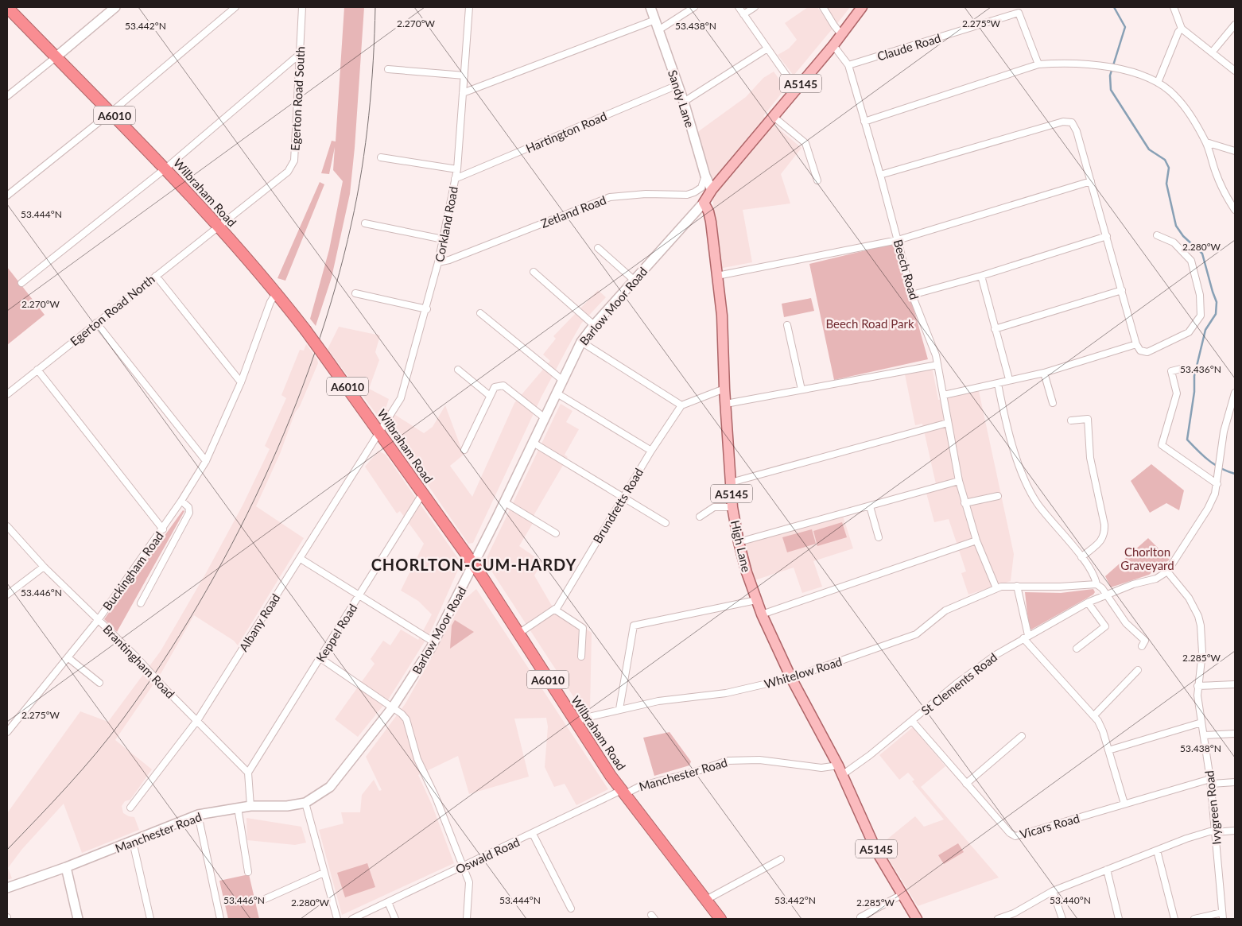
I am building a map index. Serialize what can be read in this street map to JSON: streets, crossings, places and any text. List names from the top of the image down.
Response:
{
  "streets": {
    "highway": ["A6010", "Wilbraham Road"],
    "main road": [
      "A5145",
      "Sandy Lane",
      "Barlow Moor Road",
      "High Lane",
      "Manchester Road"
    ],
    "street": [
      "Claude Road",
      "Egerton Road South",
      "Hartington Road",
      "Zetland Road",
      "Corkland Road",
      "Beech Road",
      "Egerton Road North",
      "Brundretts Road",
      "Buckingham Road",
      "Albany Road",
      "Keppel Road",
      "Brantingham Road",
      "Whitelow Road",
      "St Clements Road",
      "Ivygreen Road",
      "Vicars Road",
      "Oswald Road"
    ]
  },
  "crossings": [
    ["Claude Road", "Beech Road"],
    ["A5145", "High Lane"],
    ["A5145", "St Clements Road"],
    ["Egerton Road South", "Wilbraham Road"],
    ["Egerton Road South", "Egerton Road North"],
    ["Sandy Lane", "Hartington Road"],
    ["Sandy Lane", "Zetland Road"],
    ["Sandy Lane", "Barlow Moor Road"],
    ["Hartington Road", "Corkland Road"],
    ["Wilbraham Road", "Corkland Road"],
    ["Wilbraham Road", "Barlow Moor Road"],
    ["Wilbraham Road", "Egerton Road North"],
    ["Wilbraham Road", "Brundretts Road"],
    ["Wilbraham Road", "Buckingham Road"],
    ["Wilbraham Road", "Albany Road"],
    ["Wilbraham Road", "Keppel Road"],
    ["Wilbraham Road", "Whitelow Road"],
    ["Wilbraham Road", "Manchester Road"],
    ["Wilbraham Road", "Oswald Road"],
    ["Zetland Road", "Corkland Road"],
    ["Corkland Road", "Albany Road"],
    ["Beech Road", "Barlow Moor Road"],
    ["Beech Road", "Whitelow Road"],
    ["Barlow Moor Road", "High Lane"],
    ["Barlow Moor Road", "Manchester Road"],
    ["High Lane", "Whitelow Road"],
    ["High Lane", "St Clements Road"],
    ["High Lane", "Manchester Road"],
    ["Buckingham Road", "Brantingham Road"],
    ["Albany Road", "Brantingham Road"],
    ["Keppel Road", "Brantingham Road"],
    ["St Clements Road", "Ivygreen Road"],
    ["St Clements Road", "Vicars Road"],
    ["Manchester Road", "Oswald Road"],
    ["Ivygreen Road", "Vicars Road"]
  ],
  "districts": ["CHORLTON-CUM-HARDY"],
  "parks": ["Beech Road Park", "Chorlton Graveyard"],
  "coordinates": [
    "2.270°W",
    "2.275°W",
    "53.442°N",
    "53.438°N",
    "53.444°N",
    "2.280°W",
    "53.436°N",
    "53.446°N",
    "2.285°W",
    "53.440°N"
  ]
}
